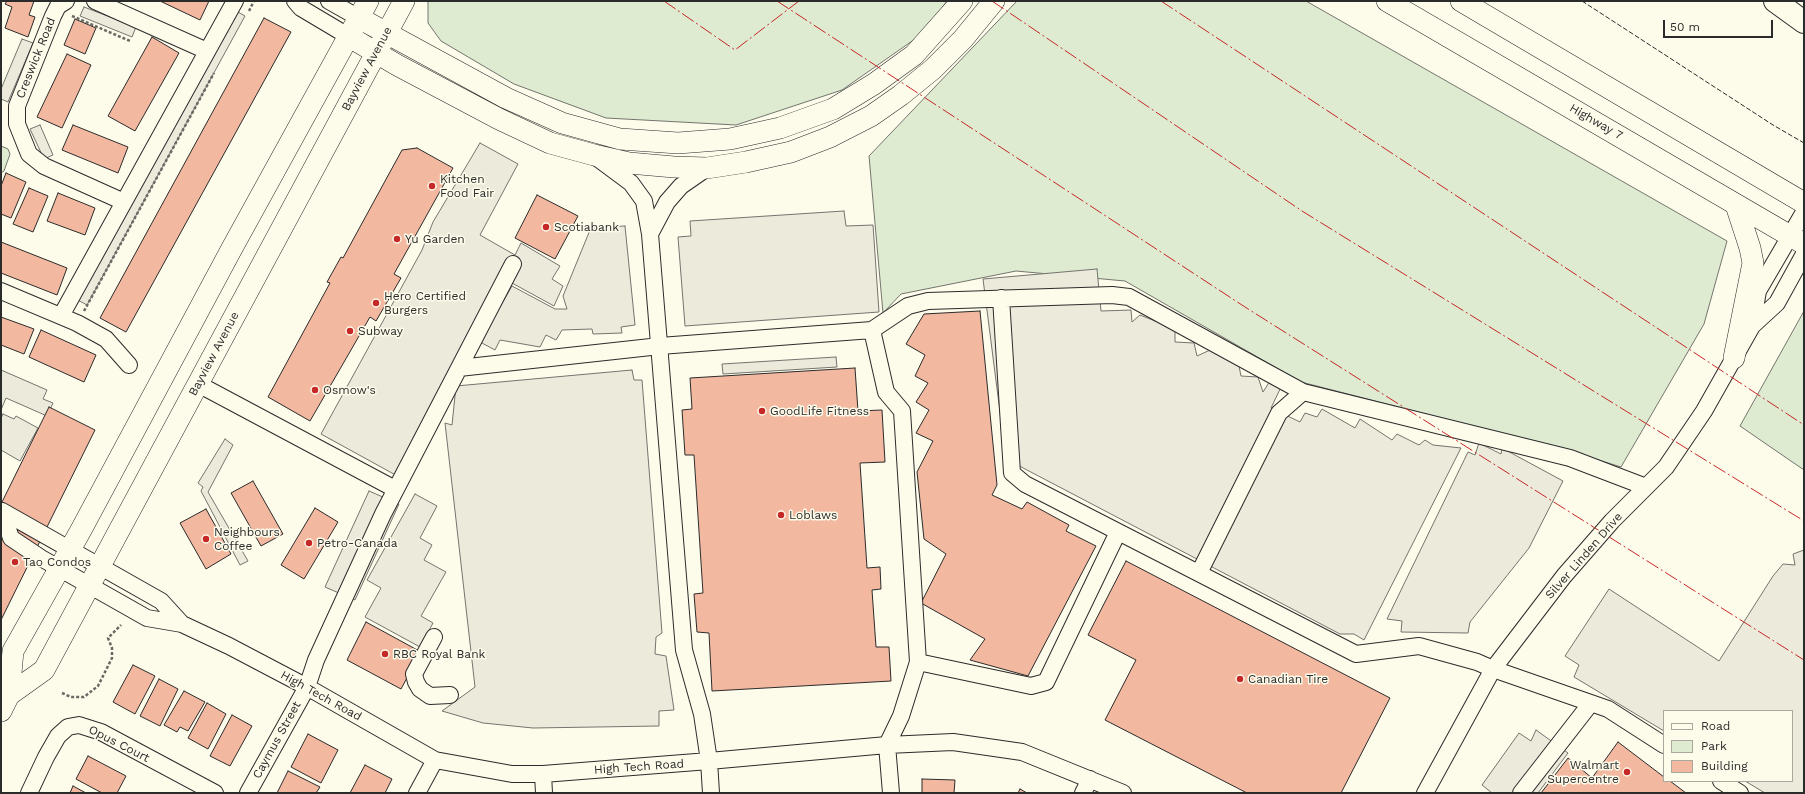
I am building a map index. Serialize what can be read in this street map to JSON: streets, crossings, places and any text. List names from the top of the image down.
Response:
{
  "streets": {
    "main road": ["Bayview Avenue", "Highway 7"],
    "street": [
      "Creswick Road",
      "Silver Linden Drive",
      "High Tech Road",
      "Caymus Street",
      "Opus Court"
    ]
  },
  "crossings": [
    ["Bayview Avenue", "High Tech Road"],
    ["Highway 7", "Silver Linden Drive"],
    ["High Tech Road", "Caymus Street"]
  ],
  "places": [
    "Kitchen Food Fair",
    "Scotiabank",
    "Yu Garden",
    "Hero Certified Burgers",
    "Subway",
    "Osmow's",
    "GoodLife Fitness",
    "Loblaws",
    "Neighbours Coffee",
    "Petro-Canada",
    "Tao Condos",
    "RBC Royal Bank",
    "Canadian Tire",
    "Walmart Supercentre"
  ],
  "legend": ["Road", "Park", "Building"],
  "scale_bar": "50 m"
}
